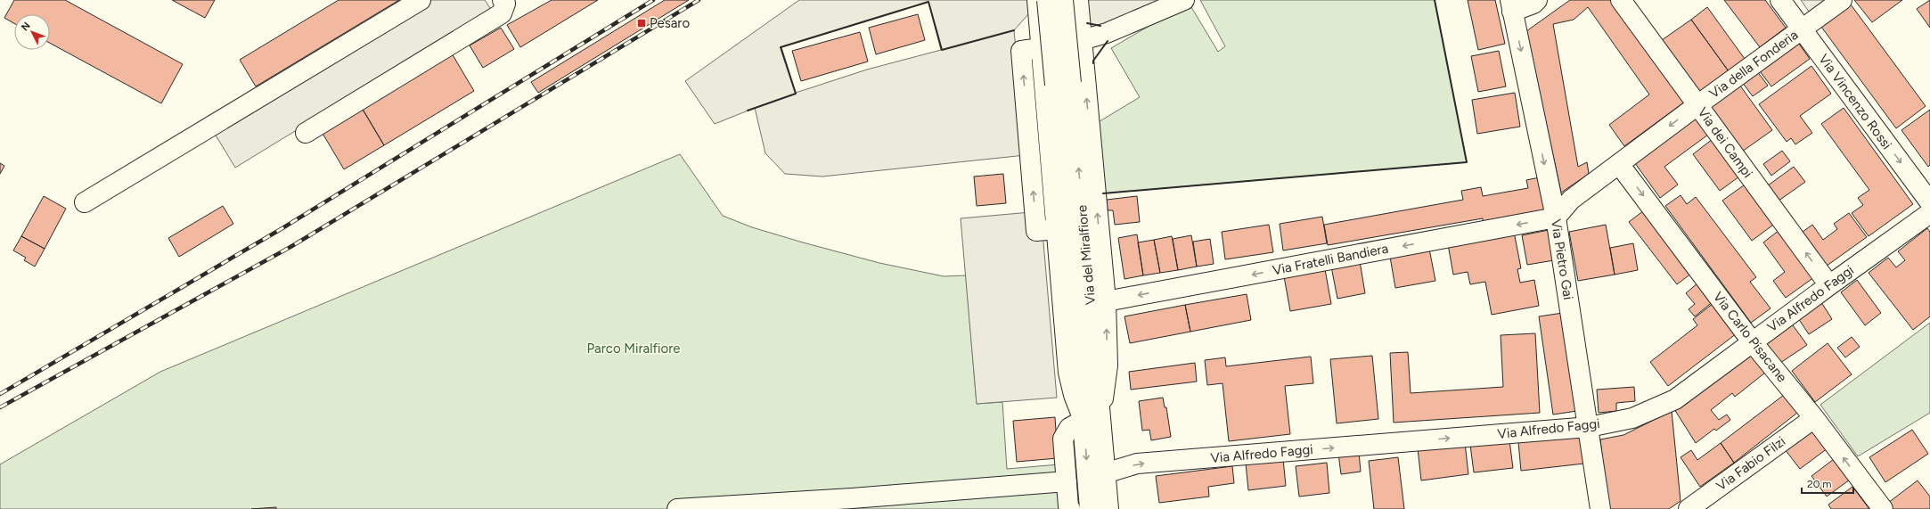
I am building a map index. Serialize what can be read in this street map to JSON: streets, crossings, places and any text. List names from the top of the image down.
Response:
{
  "streets": {
    "street": [
      "Via della Fonderia",
      "Via Vincenzo Rossi",
      "Via dei Campi",
      "Via del Miralfiore",
      "Via Fratelli Bandiera",
      "Via Pietro Gai",
      "Via Alfredo Faggi",
      "Via Carlo Pisacane",
      "Via Fabio Filzi"
    ]
  },
  "crossings": [
    ["Via della Fonderia", "Via Vincenzo Rossi"],
    ["Via della Fonderia", "Via dei Campi"],
    ["Via della Fonderia", "Via Fratelli Bandiera"],
    ["Via della Fonderia", "Via Pietro Gai"],
    ["Via della Fonderia", "Via Carlo Pisacane"],
    ["Via dei Campi", "Via Alfredo Faggi"],
    ["Via del Miralfiore", "Via Alfredo Faggi"],
    ["Via Fratelli Bandiera", "Via Pietro Gai"],
    ["Via Pietro Gai", "Via Alfredo Faggi"],
    ["Via Alfredo Faggi", "Via Carlo Pisacane"],
    ["Via Carlo Pisacane", "Via Fabio Filzi"]
  ],
  "one_way": [
    "Via Vincenzo Rossi",
    "Via dei Campi",
    "Via Fratelli Bandiera",
    "Via Pietro Gai",
    "Via Alfredo Faggi"
  ],
  "parks": ["Parco Miralfiore"],
  "places": {
    "transit": ["Pesaro"]
  },
  "scale_bar": "20 m",
  "north": "top left"
}
